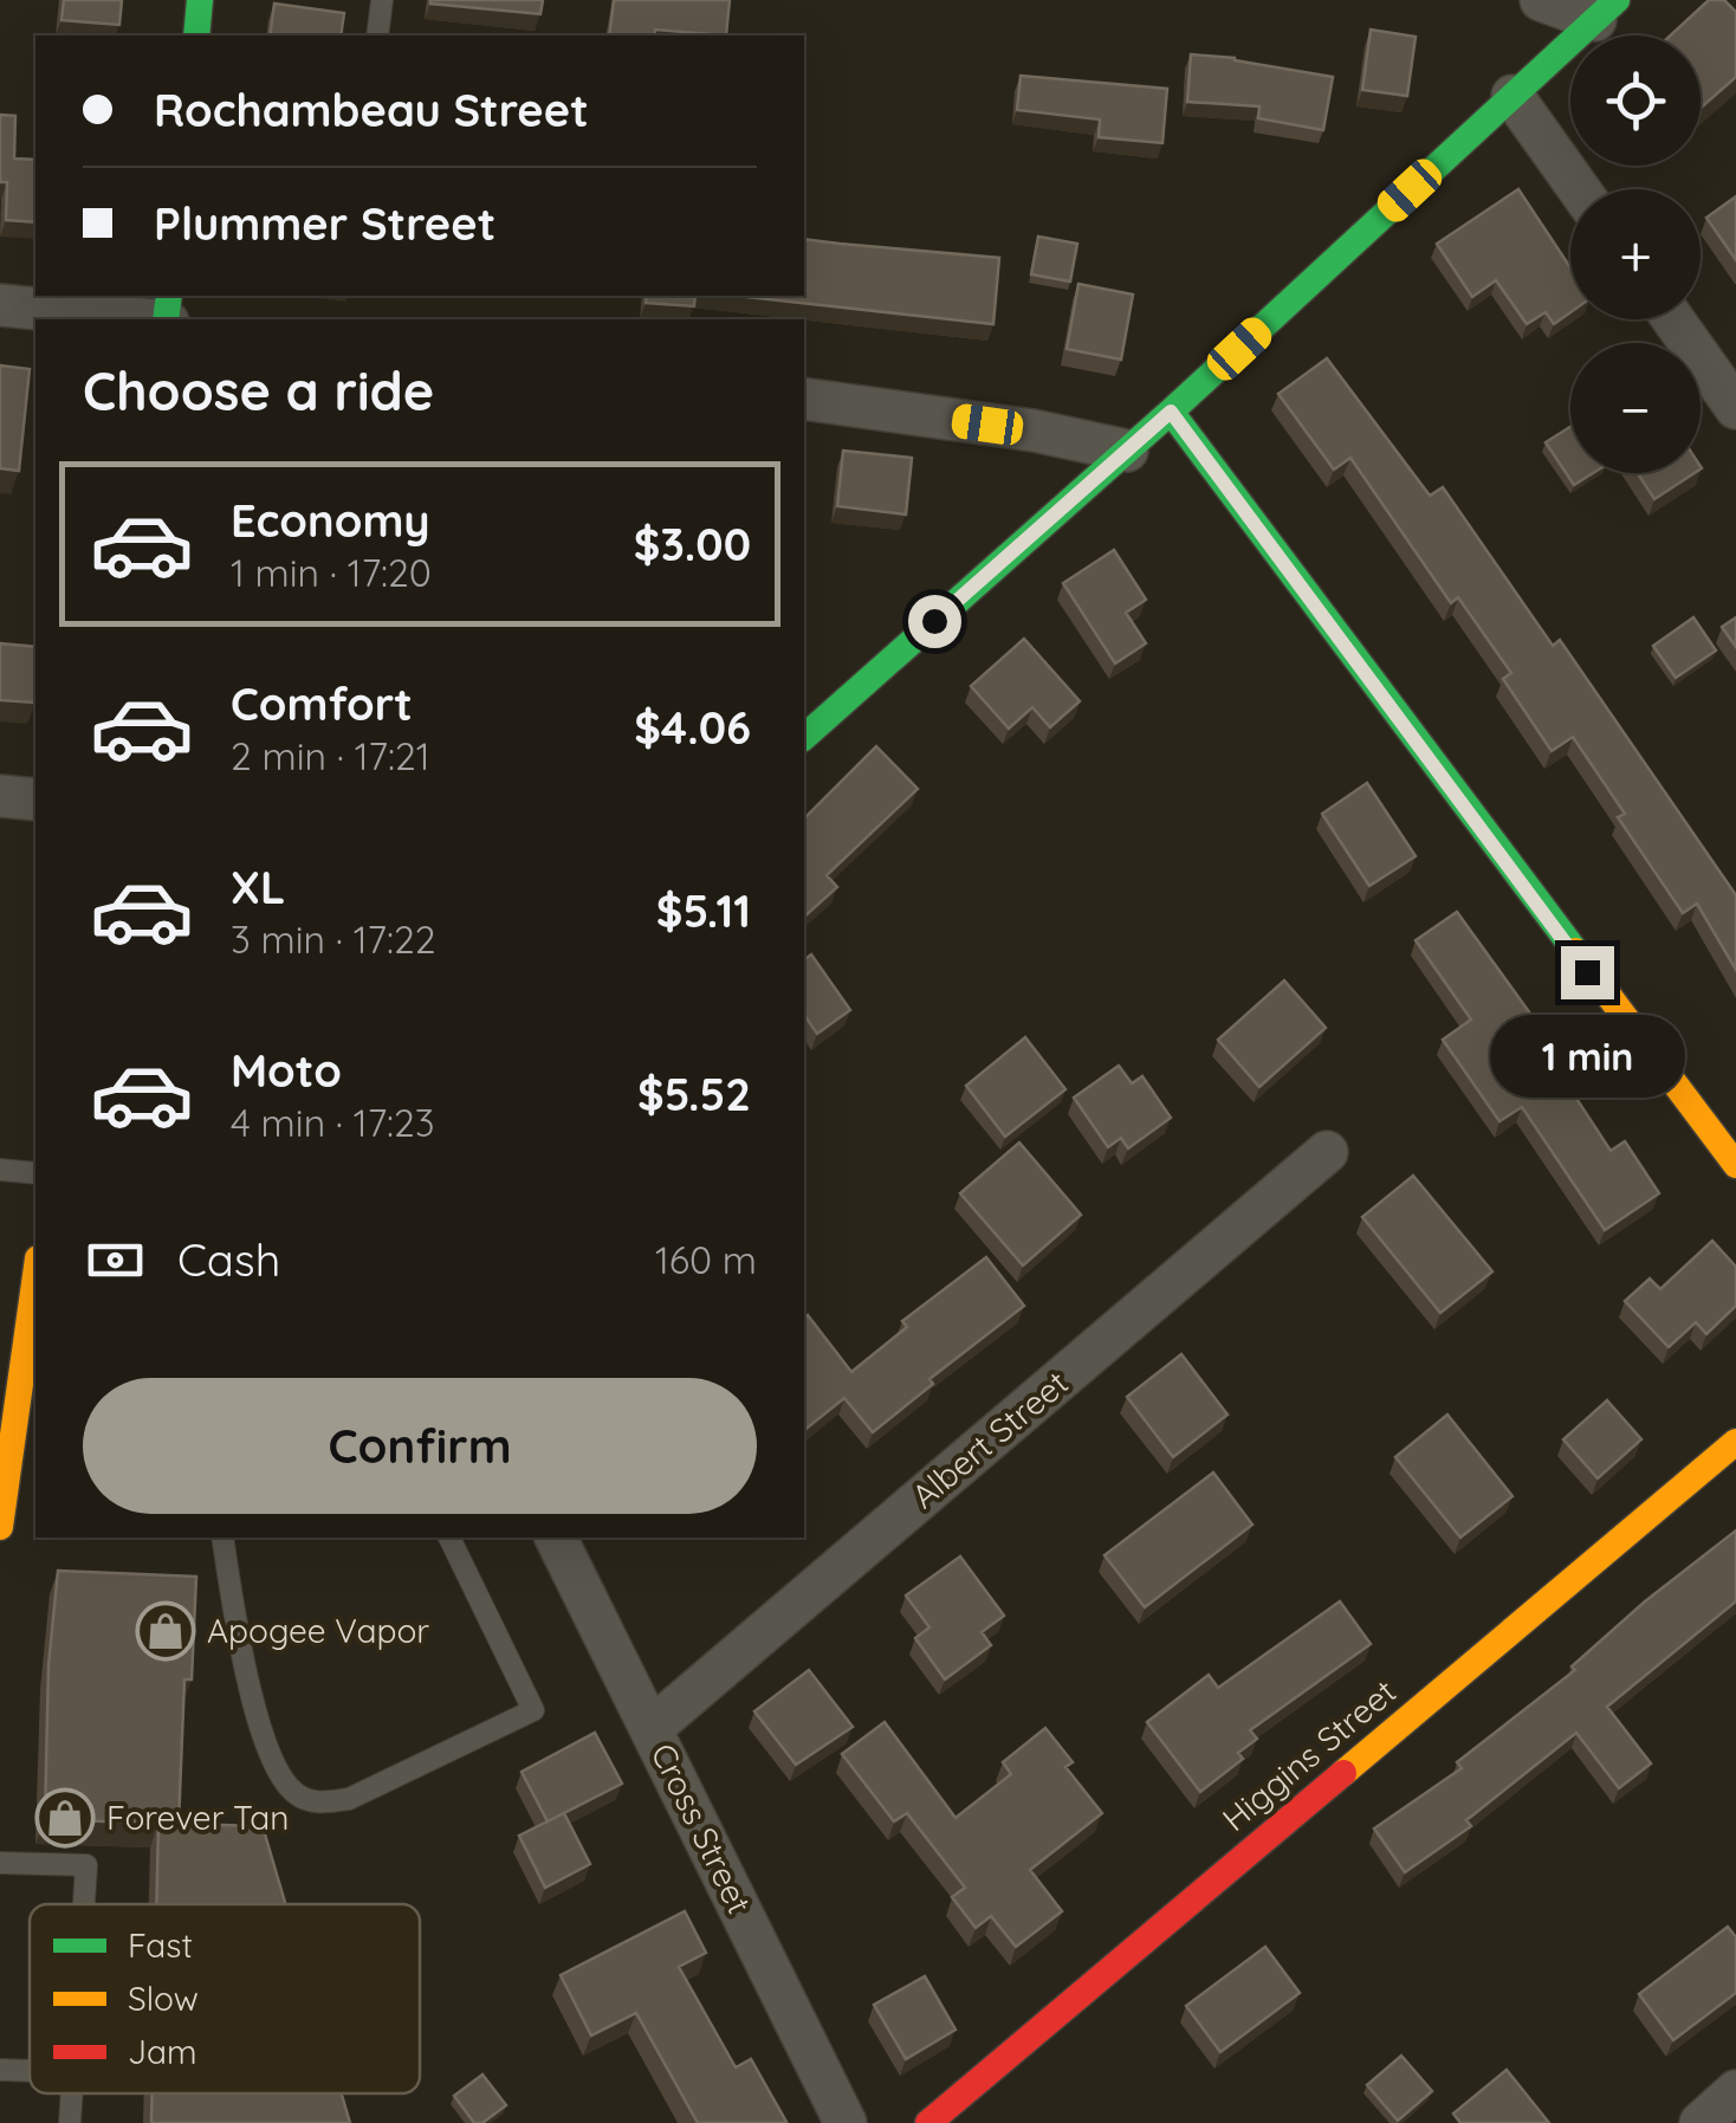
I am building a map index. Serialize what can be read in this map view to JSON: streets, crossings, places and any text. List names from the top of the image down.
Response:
{
  "streets": {
    "street": ["Albert Street", "Higgins Street", "Cross Street"]
  },
  "crossings": [
    ["Albert Street", "Cross Street"]
  ],
  "places": {
    "shop": ["Apogee Vapor", "Forever Tan"]
  },
  "legend": ["Fast", "Slow", "Jam"],
  "page": {
    "map_buttons": ["+", "−"],
    "banner": ["Rochambeau Street", "Plummer Street"],
    "heading": "Choose a ride",
    "list": [
      {
        "name": "Economy",
        "note": "1 min · 17:20",
        "value": "$3.00"
      },
      {
        "name": "Comfort",
        "note": "2 min · 17:21",
        "value": "$4.06"
      },
      {
        "name": "XL",
        "note": "3 min · 17:22",
        "value": "$5.11"
      },
      {
        "name": "Moto",
        "note": "4 min · 17:23",
        "value": "$5.52"
      }
    ],
    "bubble": "1 min",
    "pay": ["Cash", "160 m"],
    "buttons": "Confirm"
  }
}
